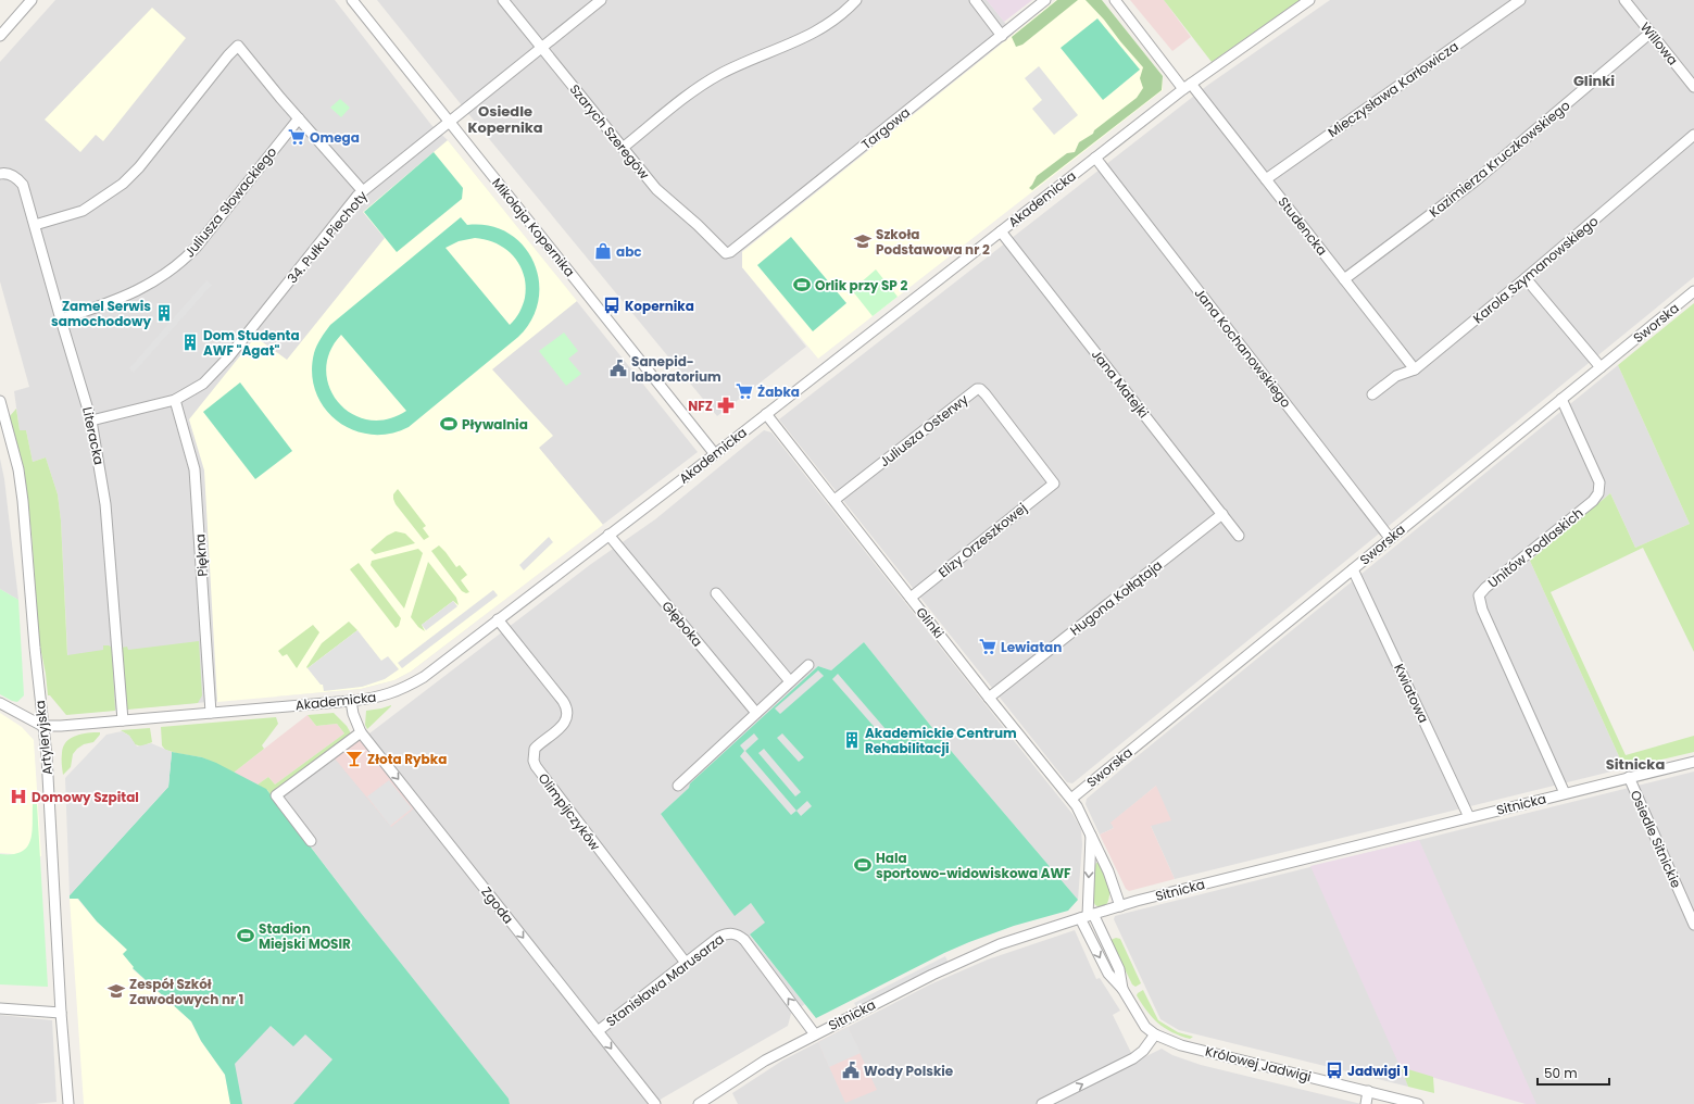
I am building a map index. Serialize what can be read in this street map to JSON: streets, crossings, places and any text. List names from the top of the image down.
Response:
{
  "streets": {
    "street": [
      "Willowa",
      "Mieczysława Karłowicza",
      "Targowa",
      "Szarych Szeregów",
      "Kazimierza Kruczkowskiego",
      "Akademicka",
      "Juliusza Słowackiego",
      "Studencka",
      "Mikołaja Kopernika",
      "34. Pułku Piechoty",
      "Karola Szymanowskiego",
      "Sworska",
      "Jana Kochanowskiego",
      "Jana Matejki",
      "Juliusza Osterwy",
      "Literacka",
      "Elizy Orzeszkowej",
      "Unitów Podlaskich",
      "Piękna",
      "Hugona Kołłątaja",
      "Glinki",
      "Głęboka",
      "Kwiatowa",
      "Artyleryjska",
      "Sitnicka",
      "Olimpijczyków",
      "Osiedle Sitnickie",
      "Zgoda",
      "Stanisława Marusarza",
      "Królowej Jadwigi"
    ]
  },
  "crossings": [
    ["Willowa", "Kazimierza Kruczkowskiego"],
    ["Mieczysława Karłowicza", "Studencka"],
    ["Targowa", "Szarych Szeregów"],
    ["Szarych Szeregów", "34. Pułku Piechoty"],
    ["Kazimierza Kruczkowskiego", "Studencka"],
    ["Akademicka", "Studencka"],
    ["Akademicka", "Mikołaja Kopernika"],
    ["Akademicka", "Jana Kochanowskiego"],
    ["Akademicka", "Jana Matejki"],
    ["Akademicka", "Literacka"],
    ["Akademicka", "Piękna"],
    ["Akademicka", "Glinki"],
    ["Akademicka", "Głęboka"],
    ["Akademicka", "Artyleryjska"],
    ["Akademicka", "Olimpijczyków"],
    ["Akademicka", "Zgoda"],
    ["Juliusza Słowackiego", "Literacka"],
    ["Studencka", "Karola Szymanowskiego"],
    ["Mikołaja Kopernika", "34. Pułku Piechoty"],
    ["34. Pułku Piechoty", "Literacka"],
    ["34. Pułku Piechoty", "Piękna"],
    ["Sworska", "Jana Kochanowskiego"],
    ["Sworska", "Unitów Podlaskich"],
    ["Sworska", "Glinki"],
    ["Sworska", "Kwiatowa"],
    ["Jana Matejki", "Hugona Kołłątaja"],
    ["Juliusza Osterwy", "Elizy Orzeszkowej"],
    ["Juliusza Osterwy", "Glinki"],
    ["Elizy Orzeszkowej", "Glinki"],
    ["Unitów Podlaskich", "Sitnicka"],
    ["Hugona Kołłątaja", "Glinki"],
    ["Glinki", "Sitnicka"],
    ["Glinki", "Królowej Jadwigi"],
    ["Kwiatowa", "Sitnicka"],
    ["Sitnicka", "Osiedle Sitnickie"],
    ["Sitnicka", "Stanisława Marusarza"],
    ["Sitnicka", "Królowej Jadwigi"],
    ["Olimpijczyków", "Stanisława Marusarza"],
    ["Zgoda", "Stanisława Marusarza"]
  ],
  "one_way": ["Zgoda"],
  "districts": ["Glinki", "Osiedle Kopernika", "Sitnicka"],
  "places": {
    "supermarket": ["Omega", "Żabka", "Lewiatan"],
    "school or university": ["Szkoła Podstawowa nr 2", "Zespół Szkół Zawodowych nr 1"],
    "shop": ["abc"],
    "sports": [
      "Orlik przy SP 2",
      "Pływalnia",
      "Hala sportowo-widowiskowa AWF",
      "Stadion Miejski MOSIR"
    ],
    "bus stop": ["Kopernika", "Jadwigi 1"],
    "building": ["Zamel Serwis samochodowy", "Dom Studenta AWF \"Agat\"", "Akademickie Centrum Rehabilitacji"],
    "public building": ["Sanepid- laboratorium", "Wody Polskie"],
    "pharmacy": ["NFZ"],
    "bar": ["Złota Rybka"],
    "hospital": ["Domowy Szpital"]
  },
  "scale_bar": "50 m"
}
